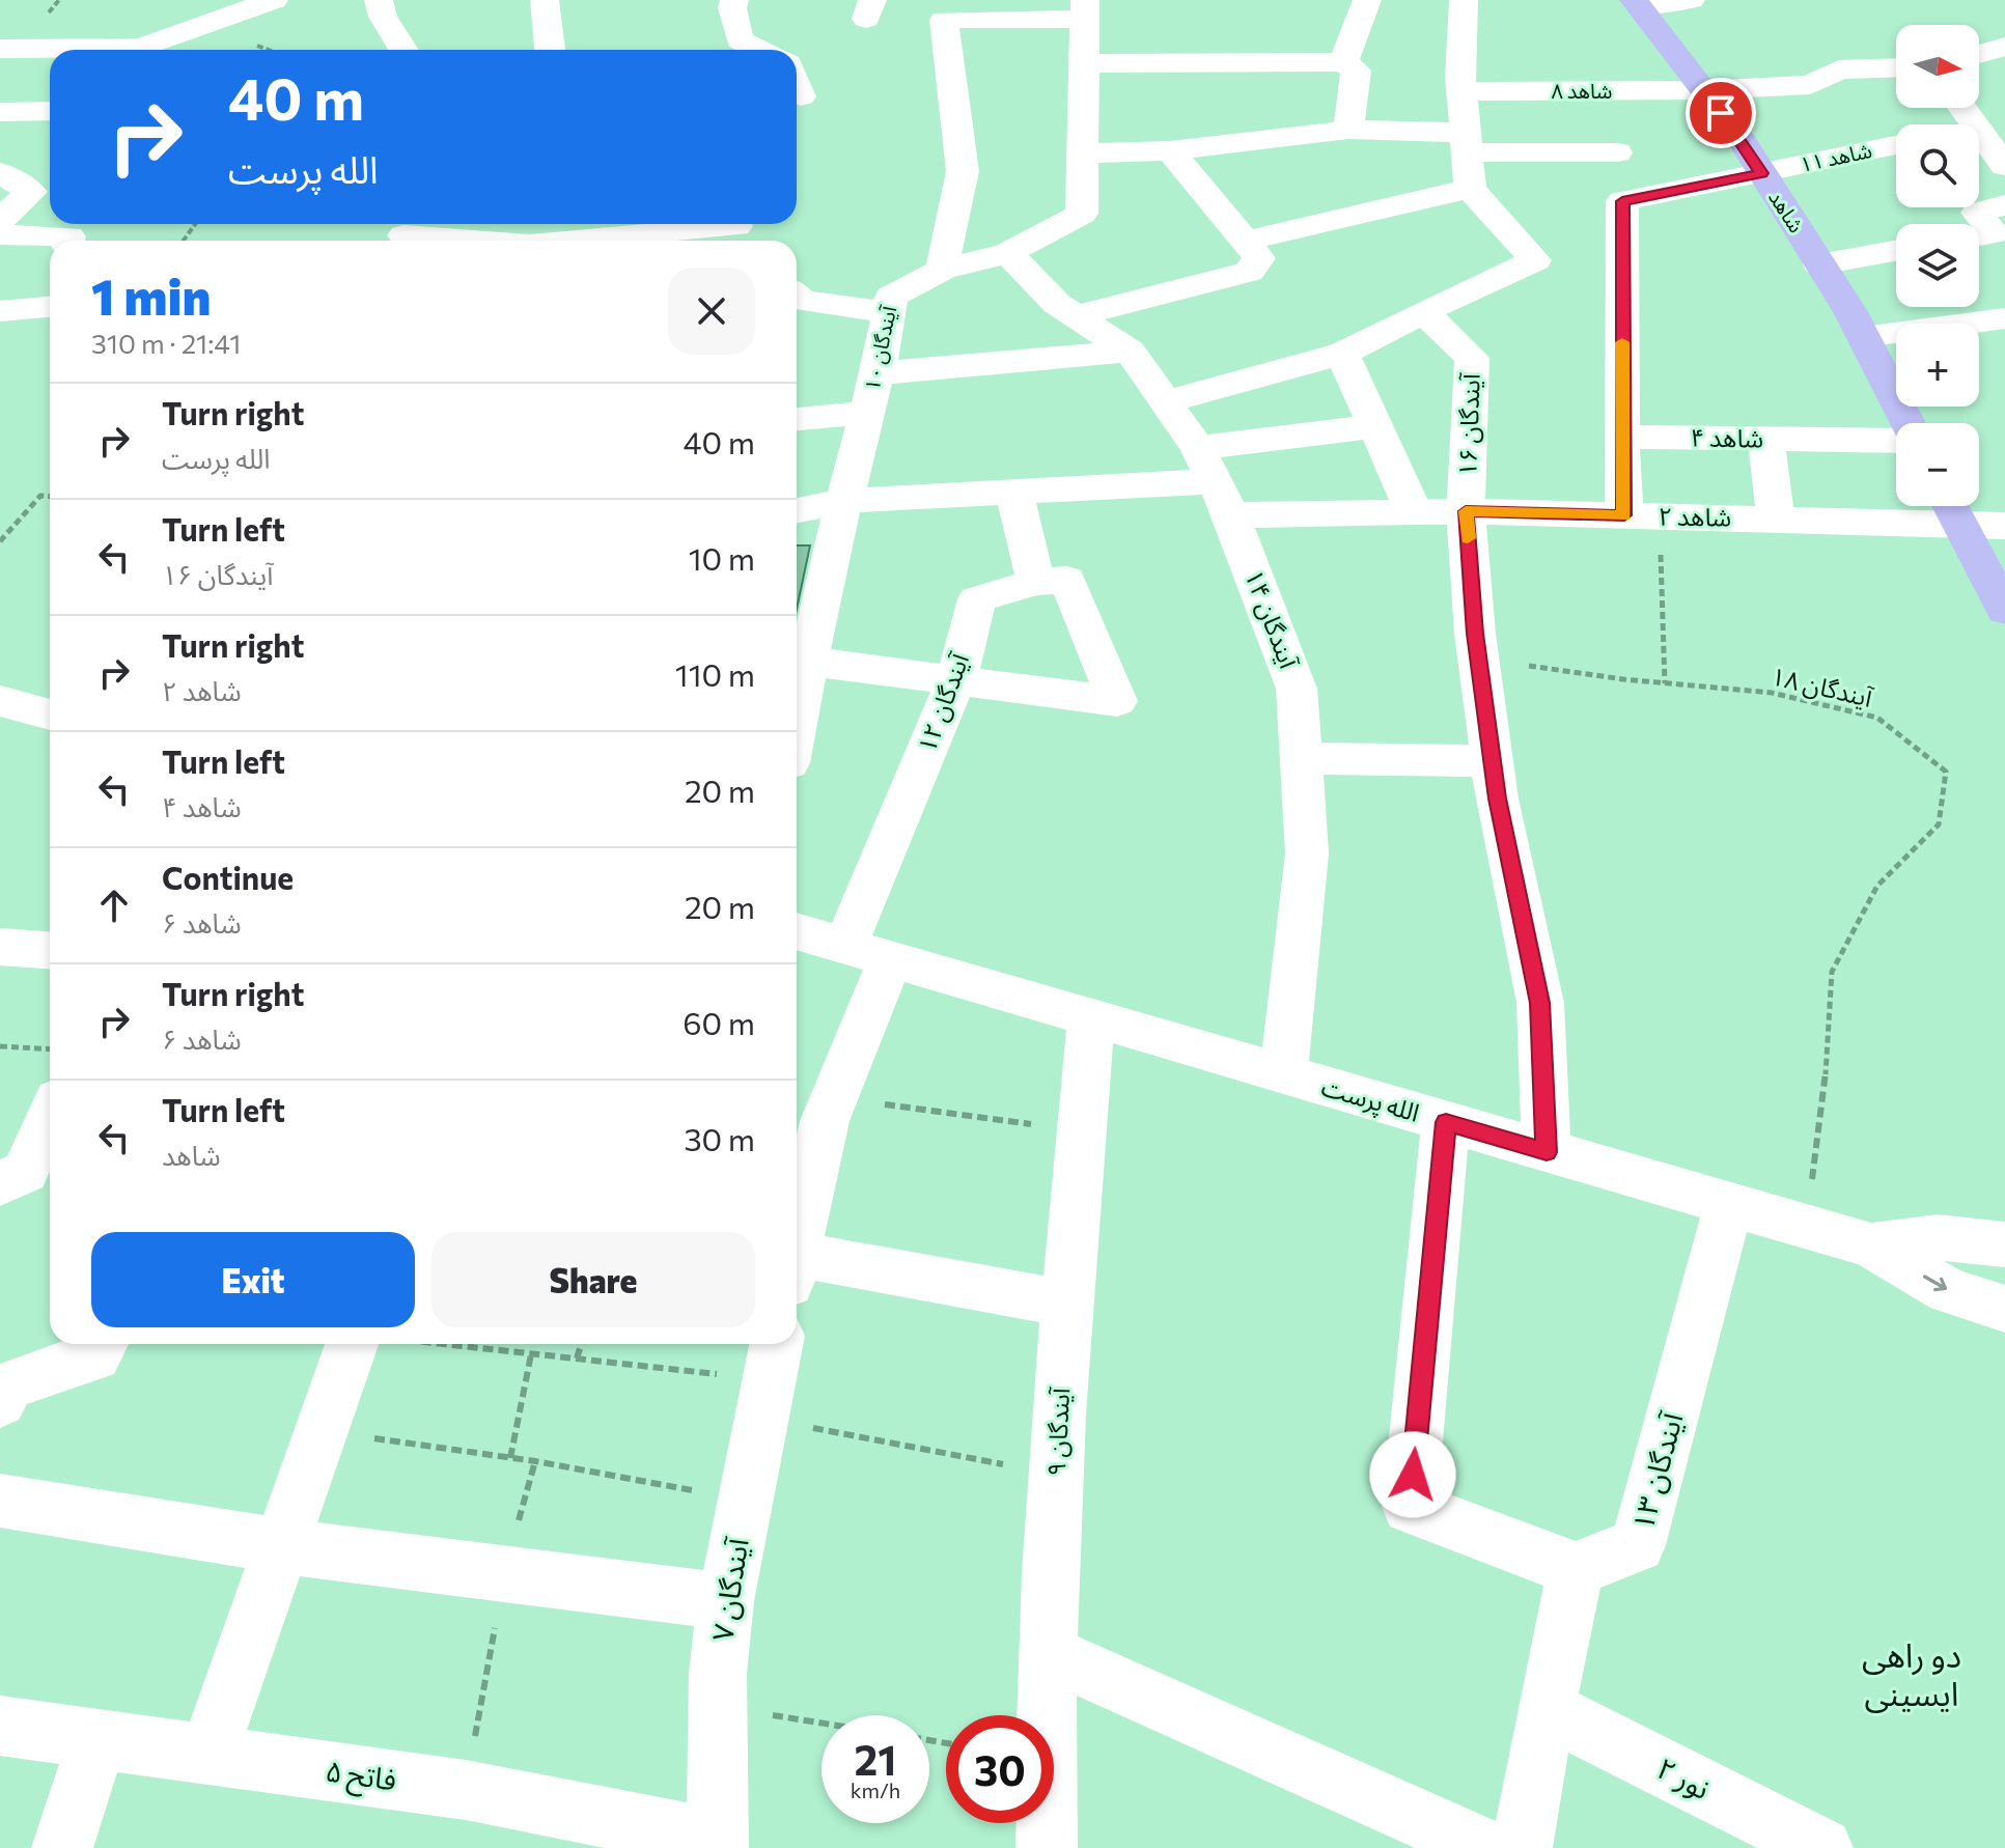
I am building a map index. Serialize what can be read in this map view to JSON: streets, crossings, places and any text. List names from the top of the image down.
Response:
{
  "streets": {
    "main road": ["شاهد"],
    "street": [
      "شاهد ۸",
      "شاهد ۱۱",
      "آیندگان ۱۰",
      "آیندگان ۱۶",
      "شاهد ۴",
      "شاهد ۲",
      "آیندگان ۱۴",
      "آیندگان ۱۲",
      "الله پرست",
      "آیندگان ۹",
      "آیندگان ۱۳",
      "آیندگان ۷",
      "فاتح ۵",
      "نور ۲"
    ],
    "path": ["آیندگان ۱۸"]
  },
  "crossings": [
    ["شاهد ۸", "شاهد"],
    ["شاهد ۱۱", "شاهد"],
    ["شاهد ۱۱", "شاهد ۴"],
    ["آیندگان ۱۰", "آیندگان ۱۴"],
    ["آیندگان ۱۶", "شاهد ۲"],
    ["آیندگان ۱۶", "آیندگان ۱۸"],
    ["آیندگان ۱۶", "الله پرست"],
    ["شاهد ۲", "آیندگان ۱۴"],
    ["آیندگان ۱۴", "الله پرست"],
    ["آیندگان ۱۸", "الله پرست"],
    ["آیندگان ۱۲", "الله پرست"],
    ["الله پرست", "آیندگان ۹"],
    ["الله پرست", "آیندگان ۱۳"],
    ["آیندگان ۷", "فاتح ۵"]
  ],
  "districts": ["دو راهی ایسینی"],
  "north": "right",
  "page": {
    "map_buttons": ["+", "−"],
    "turn": ["40 m", "الله پرست"],
    "heading": ["1 min", "310 m · 21:41"],
    "list": [
      {
        "name": "Turn right",
        "note": "الله پرست",
        "value": "40 m"
      },
      {
        "name": "Turn left",
        "note": "آیندگان ۱۶",
        "value": "10 m"
      },
      {
        "name": "Turn right",
        "note": "شاهد ۲",
        "value": "110 m"
      },
      {
        "name": "Turn left",
        "note": "شاهد ۴",
        "value": "20 m"
      },
      {
        "name": "Continue",
        "note": "شاهد ۶",
        "value": "20 m"
      },
      {
        "name": "Turn right",
        "note": "شاهد ۶",
        "value": "60 m"
      },
      {
        "name": "Turn left",
        "note": "شاهد",
        "value": "30 m"
      }
    ],
    "buttons": ["Exit", "Share"],
    "speed": "21 km/h",
    "limit": "30"
  }
}
